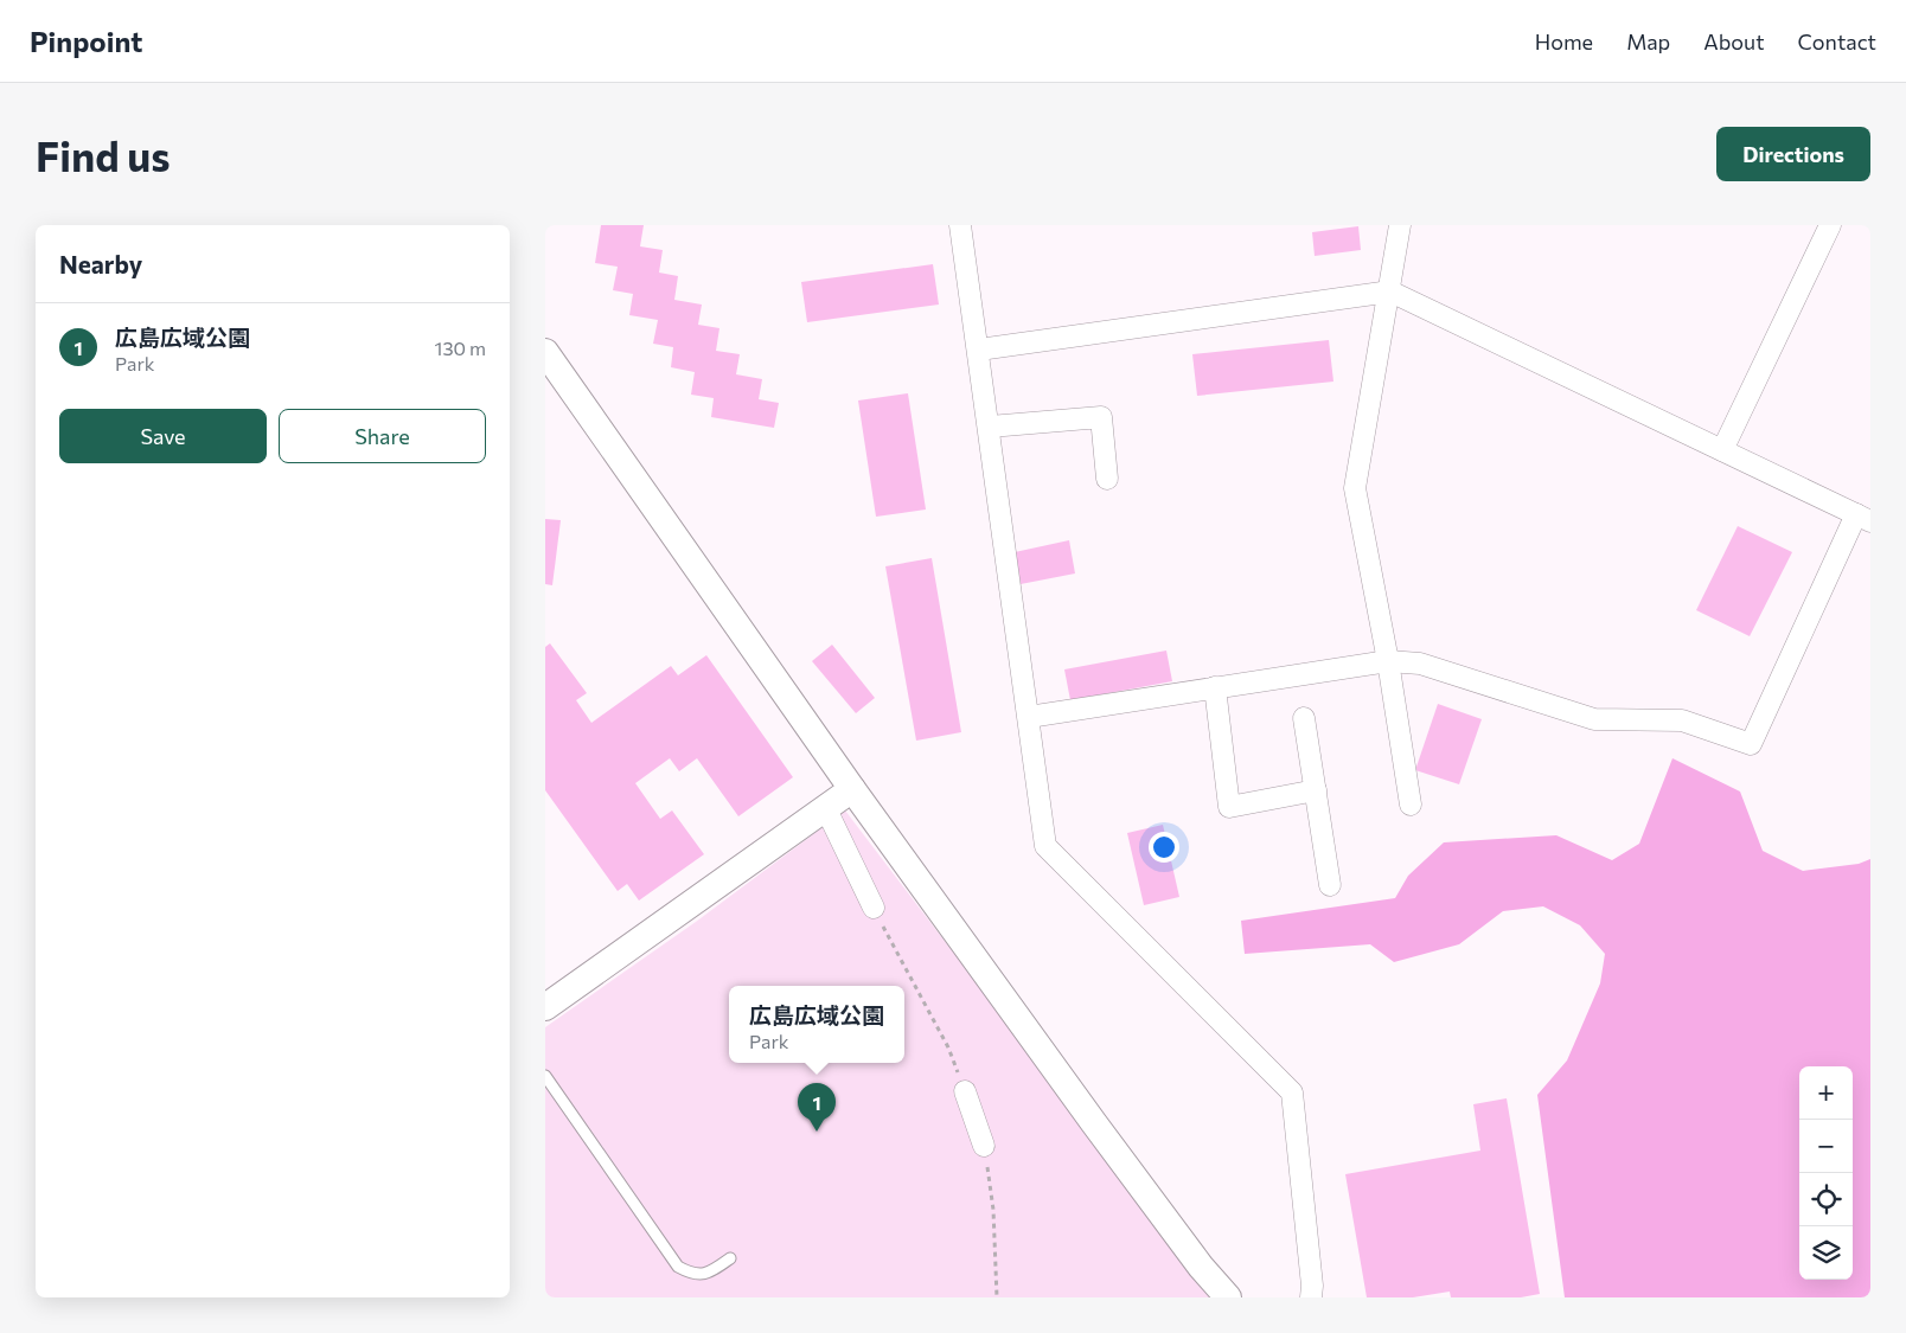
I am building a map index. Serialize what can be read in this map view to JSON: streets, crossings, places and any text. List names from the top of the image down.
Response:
{
  "page": {
    "header": "Pinpoint",
    "nav": [
      "Home",
      "Map",
      "About",
      "Contact"
    ],
    "buttons": [
      "Directions",
      ["Save", "Share"]
    ],
    "title": "Find us",
    "heading": "Nearby",
    "list": [
      {
        "mark": "1",
        "name": "広島広域公園",
        "note": "Park",
        "value": "130 m"
      }
    ],
    "popup": ["広島広域公園", "Park"],
    "map_buttons": ["+", "−"],
    "pins": "1"
  }
}
